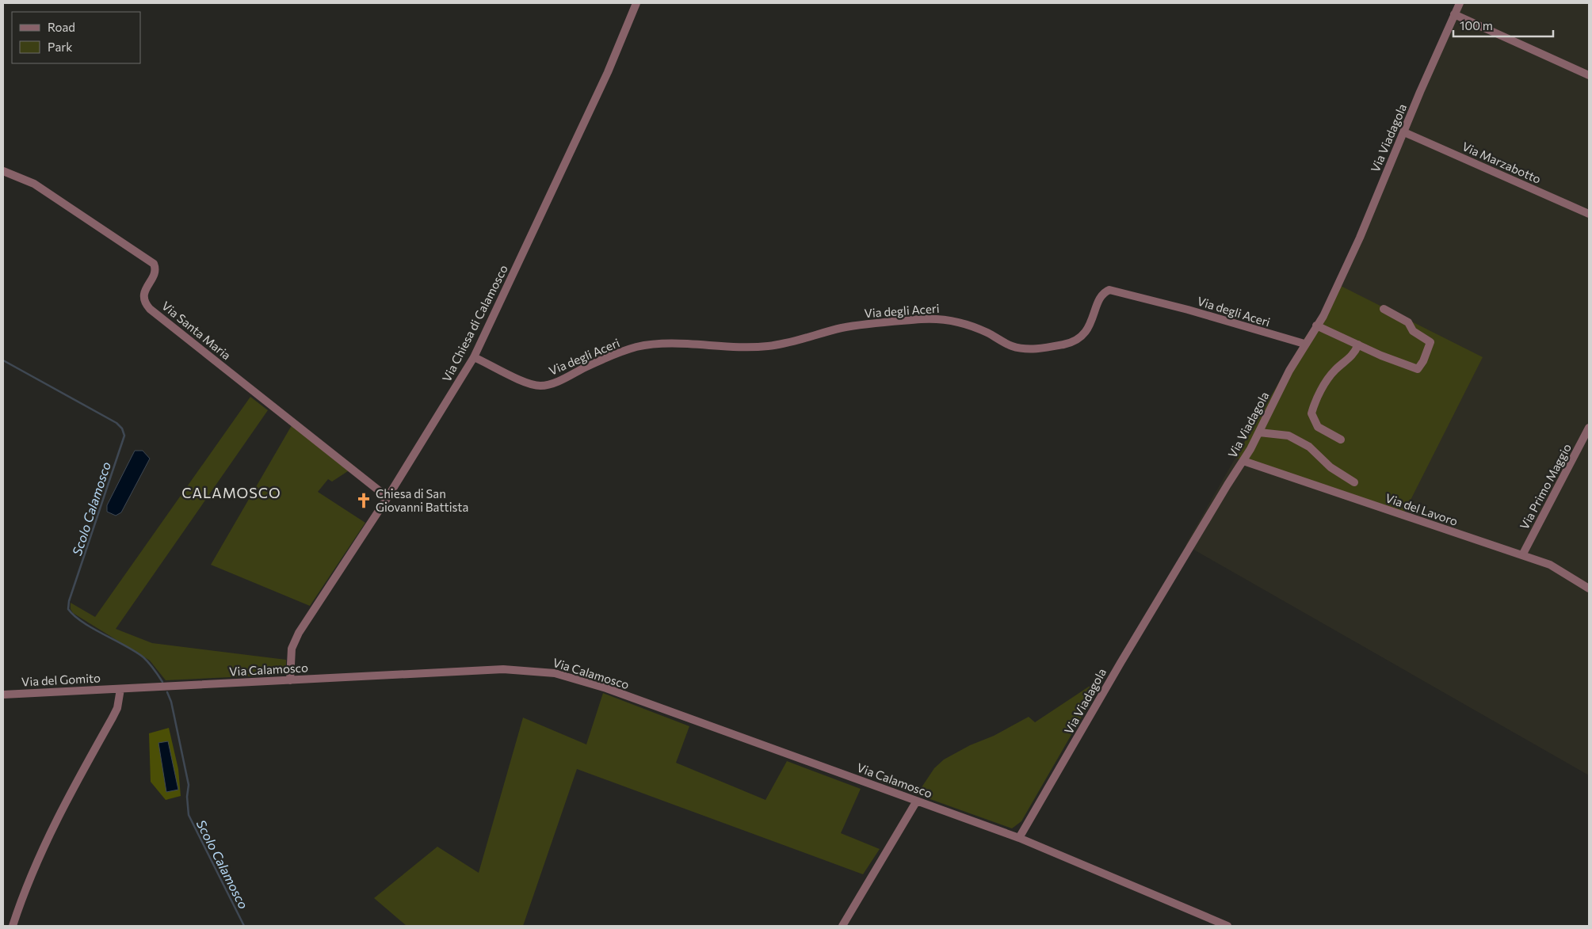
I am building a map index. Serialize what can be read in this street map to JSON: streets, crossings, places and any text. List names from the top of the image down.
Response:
{
  "streets": {
    "street": [
      "Via Viadagola",
      "Via Marzabotto",
      "Via degli Aceri",
      "Via Chiesa di Calamosco",
      "Via Santa Maria",
      "Via Primo Maggio",
      "Via del Lavoro",
      "Via Calamosco",
      "Via del Gomito"
    ]
  },
  "crossings": [
    ["Via Viadagola", "Via Marzabotto"],
    ["Via Viadagola", "Via degli Aceri"],
    ["Via Viadagola", "Via del Lavoro"],
    ["Via Viadagola", "Via Calamosco"],
    ["Via degli Aceri", "Via Chiesa di Calamosco"],
    ["Via Chiesa di Calamosco", "Via Santa Maria"],
    ["Via Chiesa di Calamosco", "Via Calamosco"],
    ["Via Primo Maggio", "Via del Lavoro"],
    ["Via Calamosco", "Via del Gomito"]
  ],
  "districts": ["CALAMOSCO"],
  "water": ["Scolo Calamosco"],
  "places": {
    "church": ["Chiesa di San Giovanni Battista"]
  },
  "legend": ["Road", "Park"],
  "scale_bar": "100 m"
}
